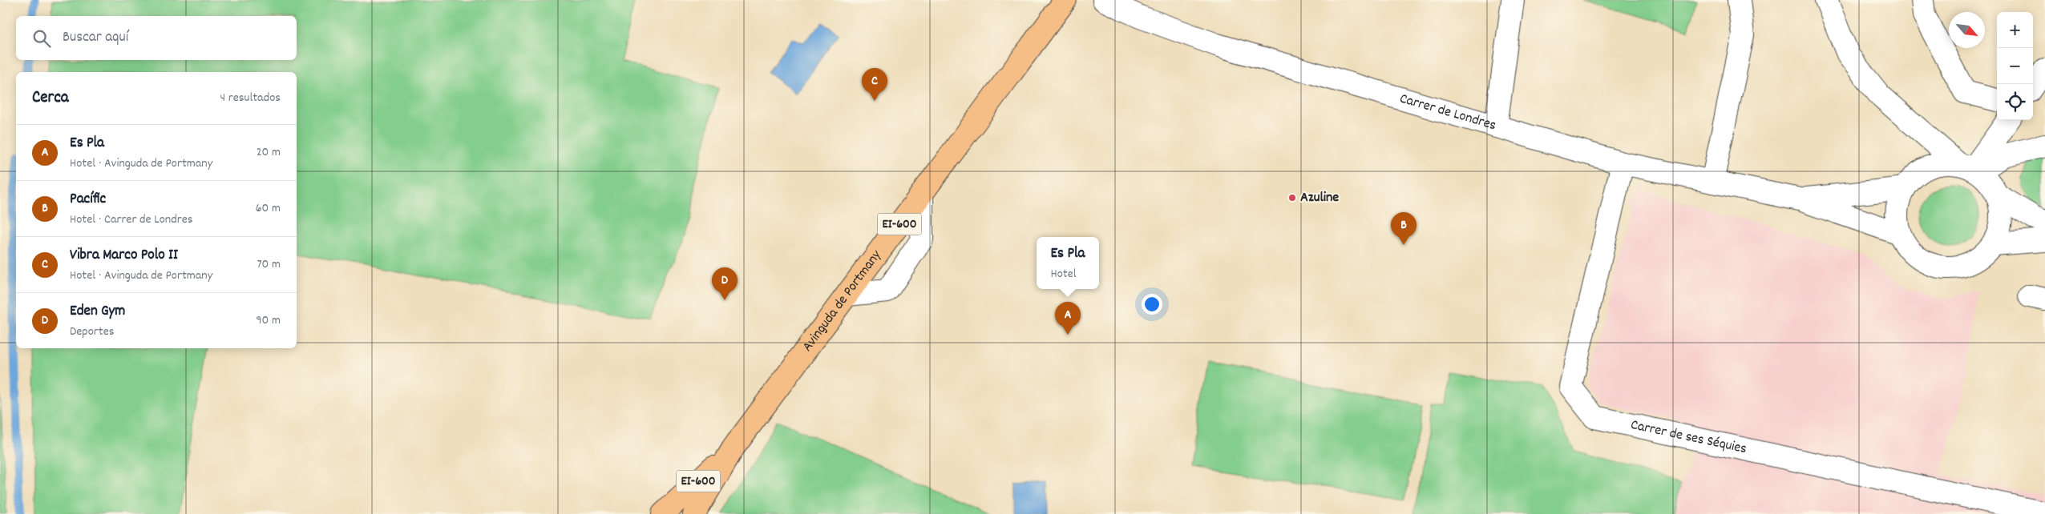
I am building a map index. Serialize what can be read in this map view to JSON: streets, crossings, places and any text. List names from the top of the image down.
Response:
{
  "streets": {
    "main road": ["EI-600", "Avinguda de Portmany"],
    "street": ["Carrer de Londres", "Carrer de ses Séquies"]
  },
  "crossings": [
    ["Carrer de Londres", "Carrer de ses Séquies"]
  ],
  "places": ["Azuline"],
  "north": "bottom right",
  "page": {
    "map_buttons": ["+", "−"],
    "search": "Buscar aquí",
    "pins": [
      "C",
      "B",
      "D",
      "A"
    ],
    "heading": ["Cerca", "4 resultados"],
    "list": [
      {
        "mark": "A",
        "name": "Es Pla",
        "note": "Hotel · Avinguda de Portmany",
        "value": "20 m"
      },
      {
        "mark": "B",
        "name": "Pacífic",
        "note": "Hotel · Carrer de Londres",
        "value": "60 m"
      },
      {
        "mark": "C",
        "name": "Vibra Marco Polo II",
        "note": "Hotel · Avinguda de Portmany",
        "value": "70 m"
      },
      {
        "mark": "D",
        "name": "Eden Gym",
        "note": "Deportes",
        "value": "90 m"
      }
    ],
    "popup": ["Es Pla", "Hotel"]
  }
}
